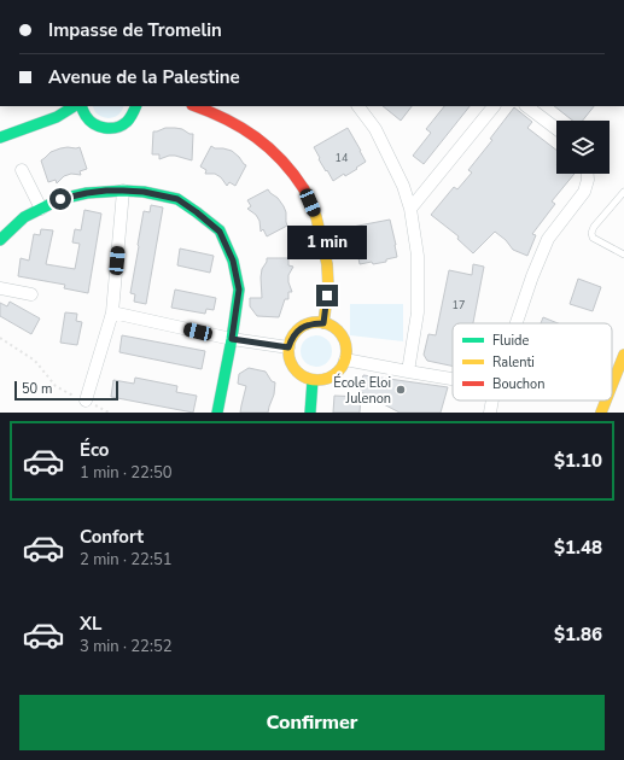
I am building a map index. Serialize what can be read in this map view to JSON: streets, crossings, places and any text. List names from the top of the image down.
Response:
{
  "places": ["École Eloi Julenon"],
  "house_numbers": ["14", "17"],
  "legend": ["Fluide", "Ralenti", "Bouchon"],
  "scale_bar": "50 m",
  "page": {
    "banner": ["Impasse de Tromelin", "Avenue de la Palestine"],
    "bubble": "1 min",
    "scale": "50 m",
    "list": [
      {
        "name": "Éco",
        "note": "1 min · 22:50",
        "value": "$1.10"
      },
      {
        "name": "Confort",
        "note": "2 min · 22:51",
        "value": "$1.48"
      },
      {
        "name": "XL",
        "note": "3 min · 22:52",
        "value": "$1.86"
      }
    ],
    "buttons": "Confirmer"
  }
}
